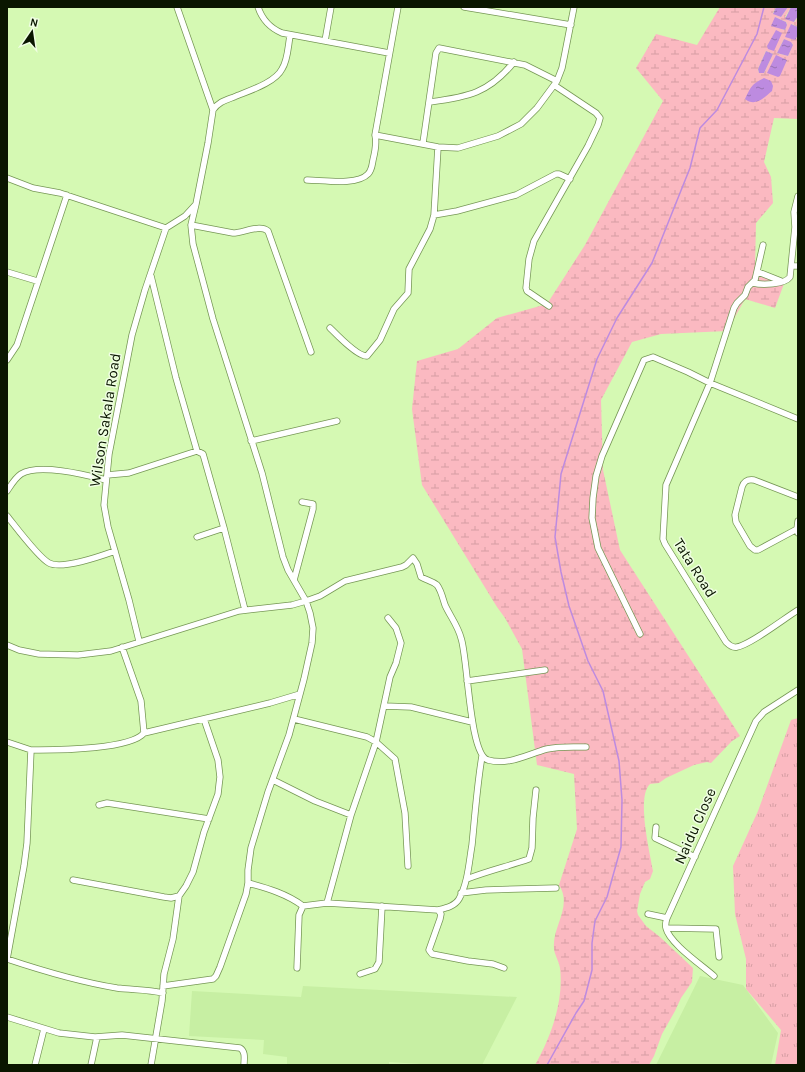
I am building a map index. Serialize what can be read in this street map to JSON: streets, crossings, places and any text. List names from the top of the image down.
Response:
{
  "streets": {
    "street": ["Wilson Sakala Road", "Tata Road", "Naidu Close"]
  },
  "north": "top"
}
